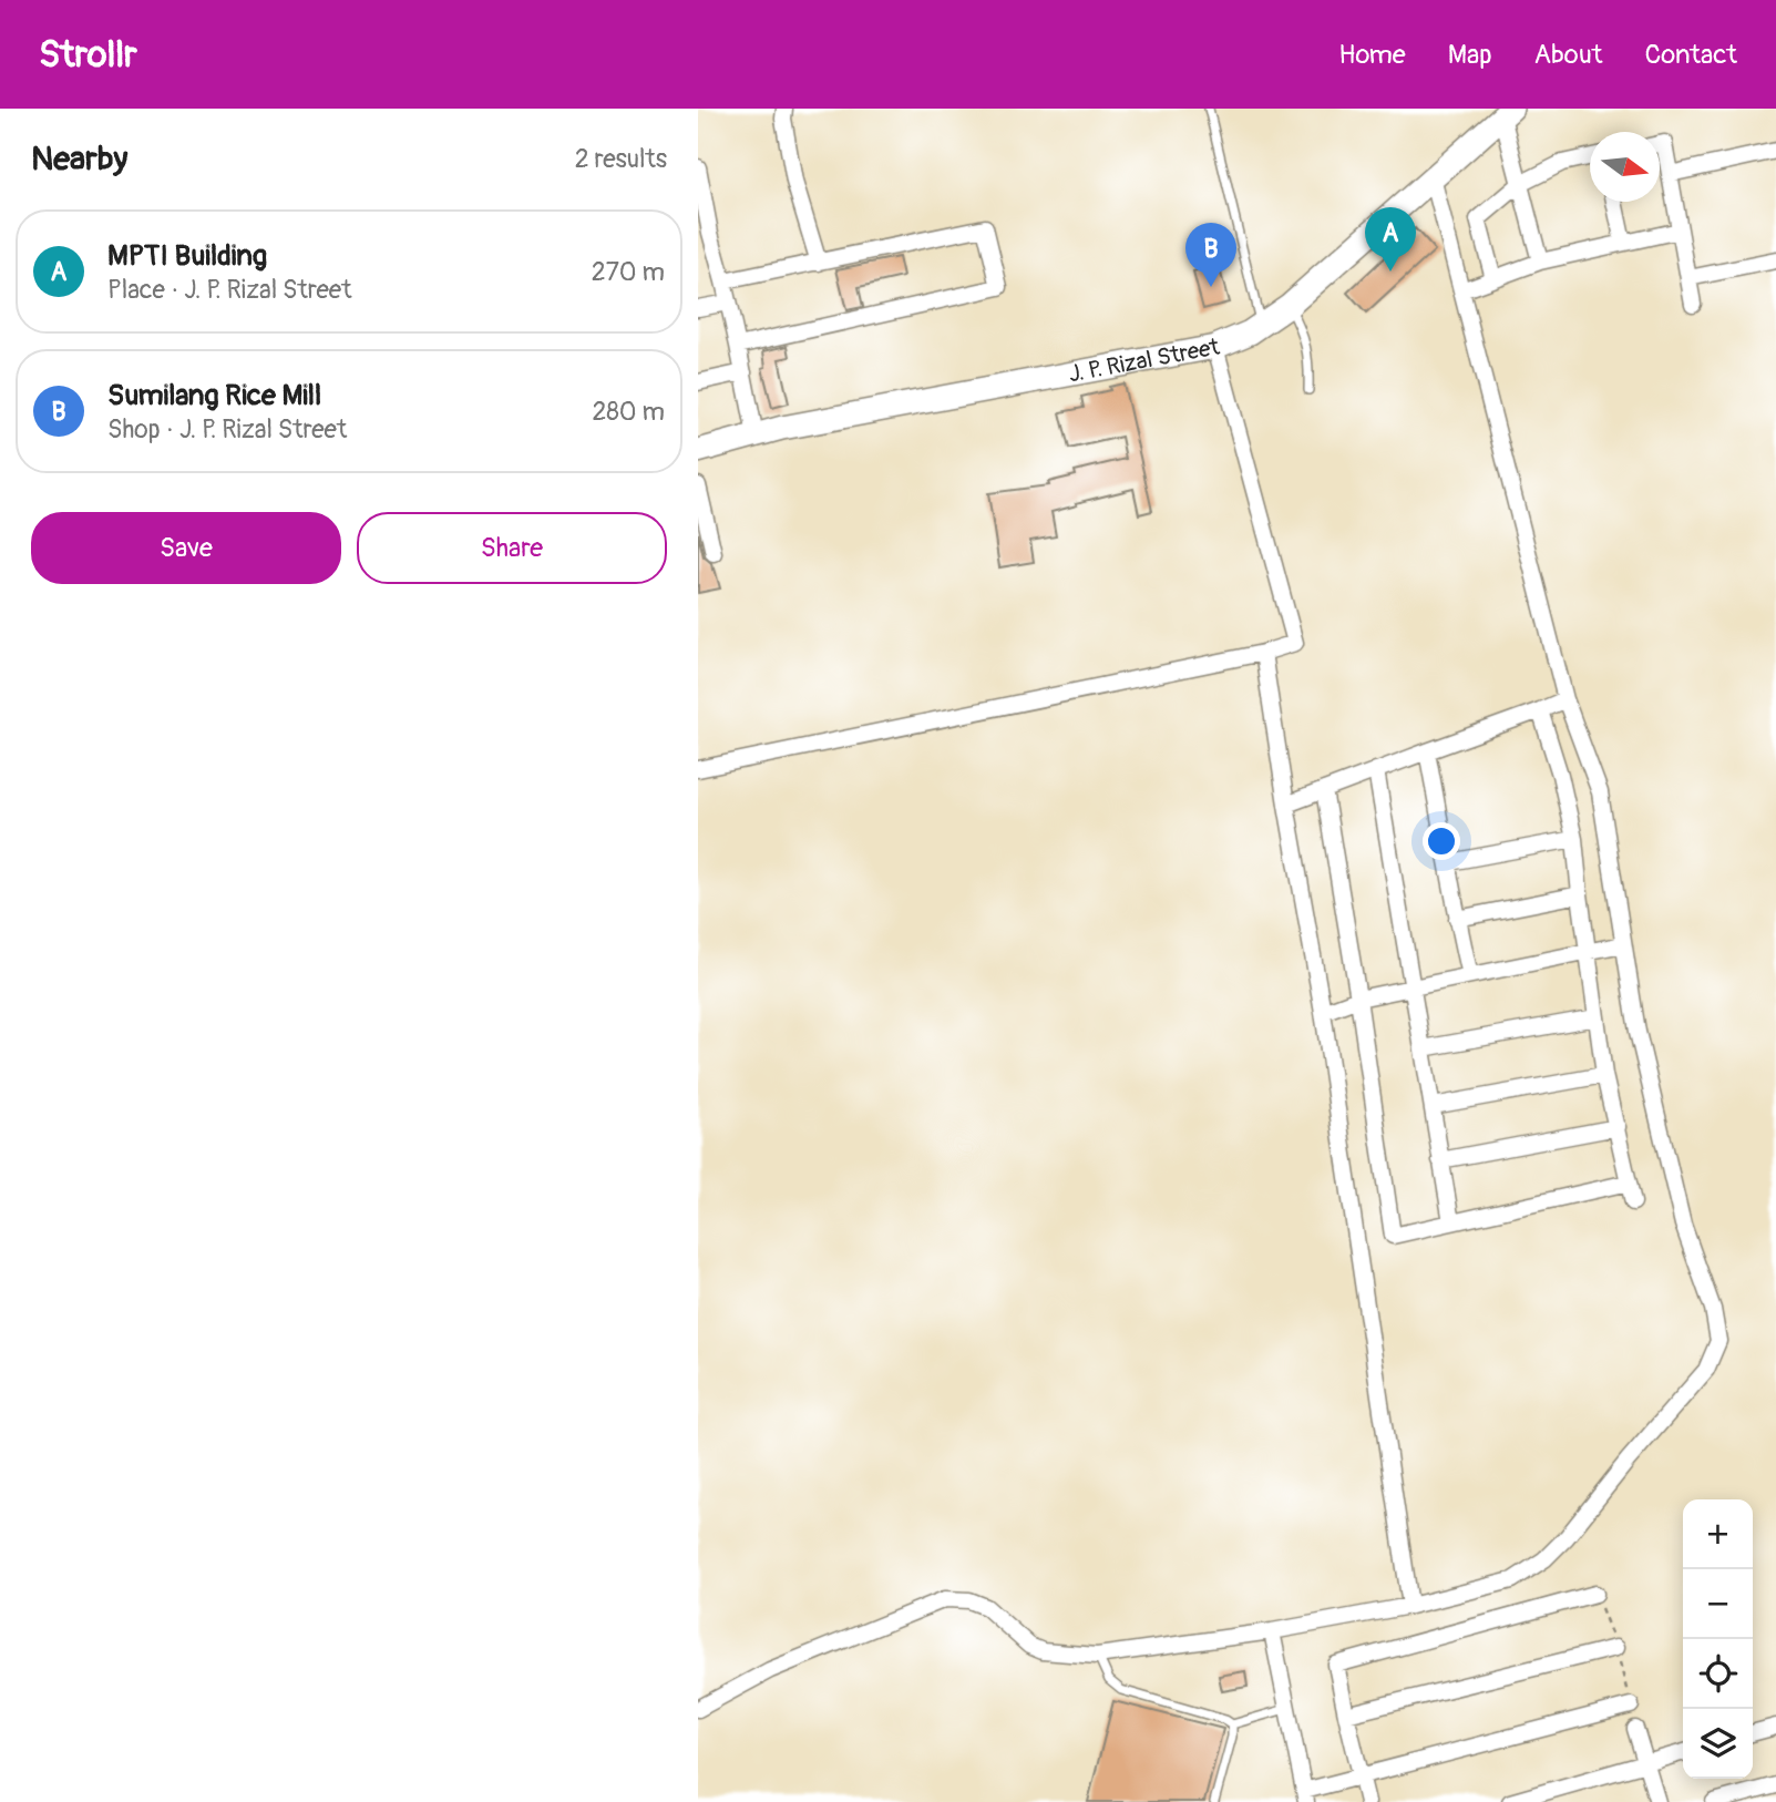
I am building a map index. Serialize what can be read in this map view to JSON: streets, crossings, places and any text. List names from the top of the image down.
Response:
{
  "streets": {
    "main road": ["J. P. Rizal Street"]
  },
  "north": "right",
  "page": {
    "header": "Strollr",
    "nav": [
      "Home",
      "Map",
      "About",
      "Contact"
    ],
    "heading": ["Nearby", "2 results"],
    "pins": ["A", "B"],
    "list": [
      {
        "mark": "A",
        "name": "MPTI Building",
        "note": "Place · J. P. Rizal Street",
        "value": "270 m"
      },
      {
        "mark": "B",
        "name": "Sumilang Rice Mill",
        "note": "Shop · J. P. Rizal Street",
        "value": "280 m"
      }
    ],
    "buttons": ["Save", "Share"],
    "map_buttons": ["+", "−"]
  }
}
